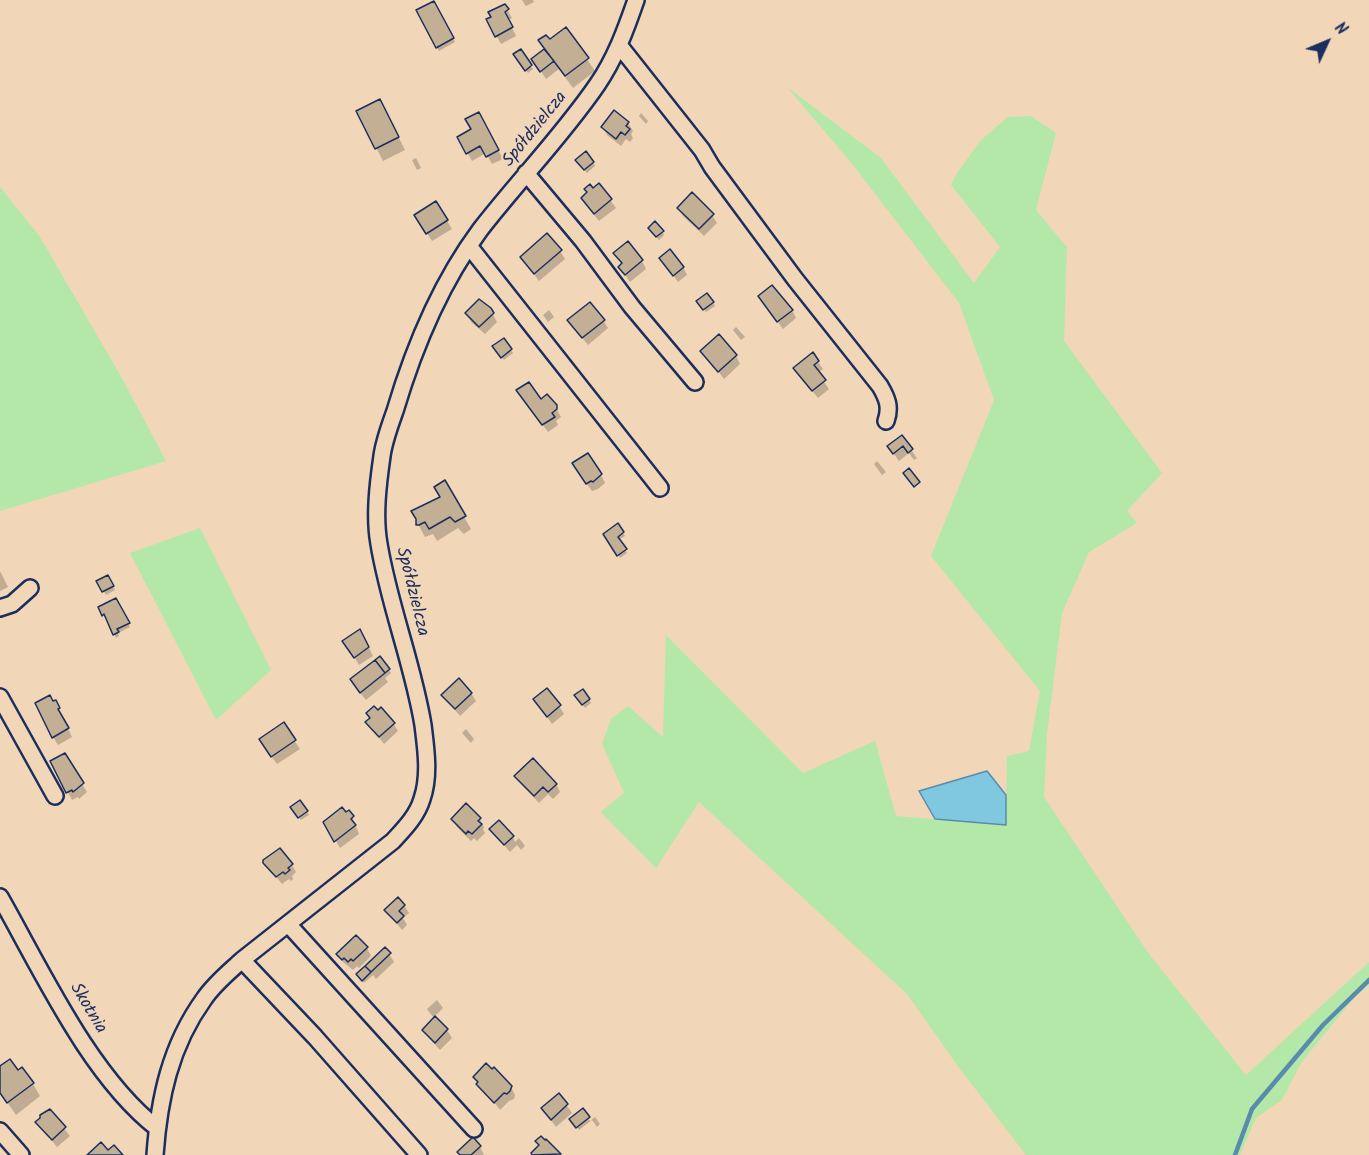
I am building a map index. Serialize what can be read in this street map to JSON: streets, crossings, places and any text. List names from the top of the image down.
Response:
{
  "streets": {
    "street": ["Spółdzielcza", "Skotnia"]
  },
  "crossings": [
    ["Spółdzielcza", "Skotnia"]
  ],
  "north": "top right"
}
